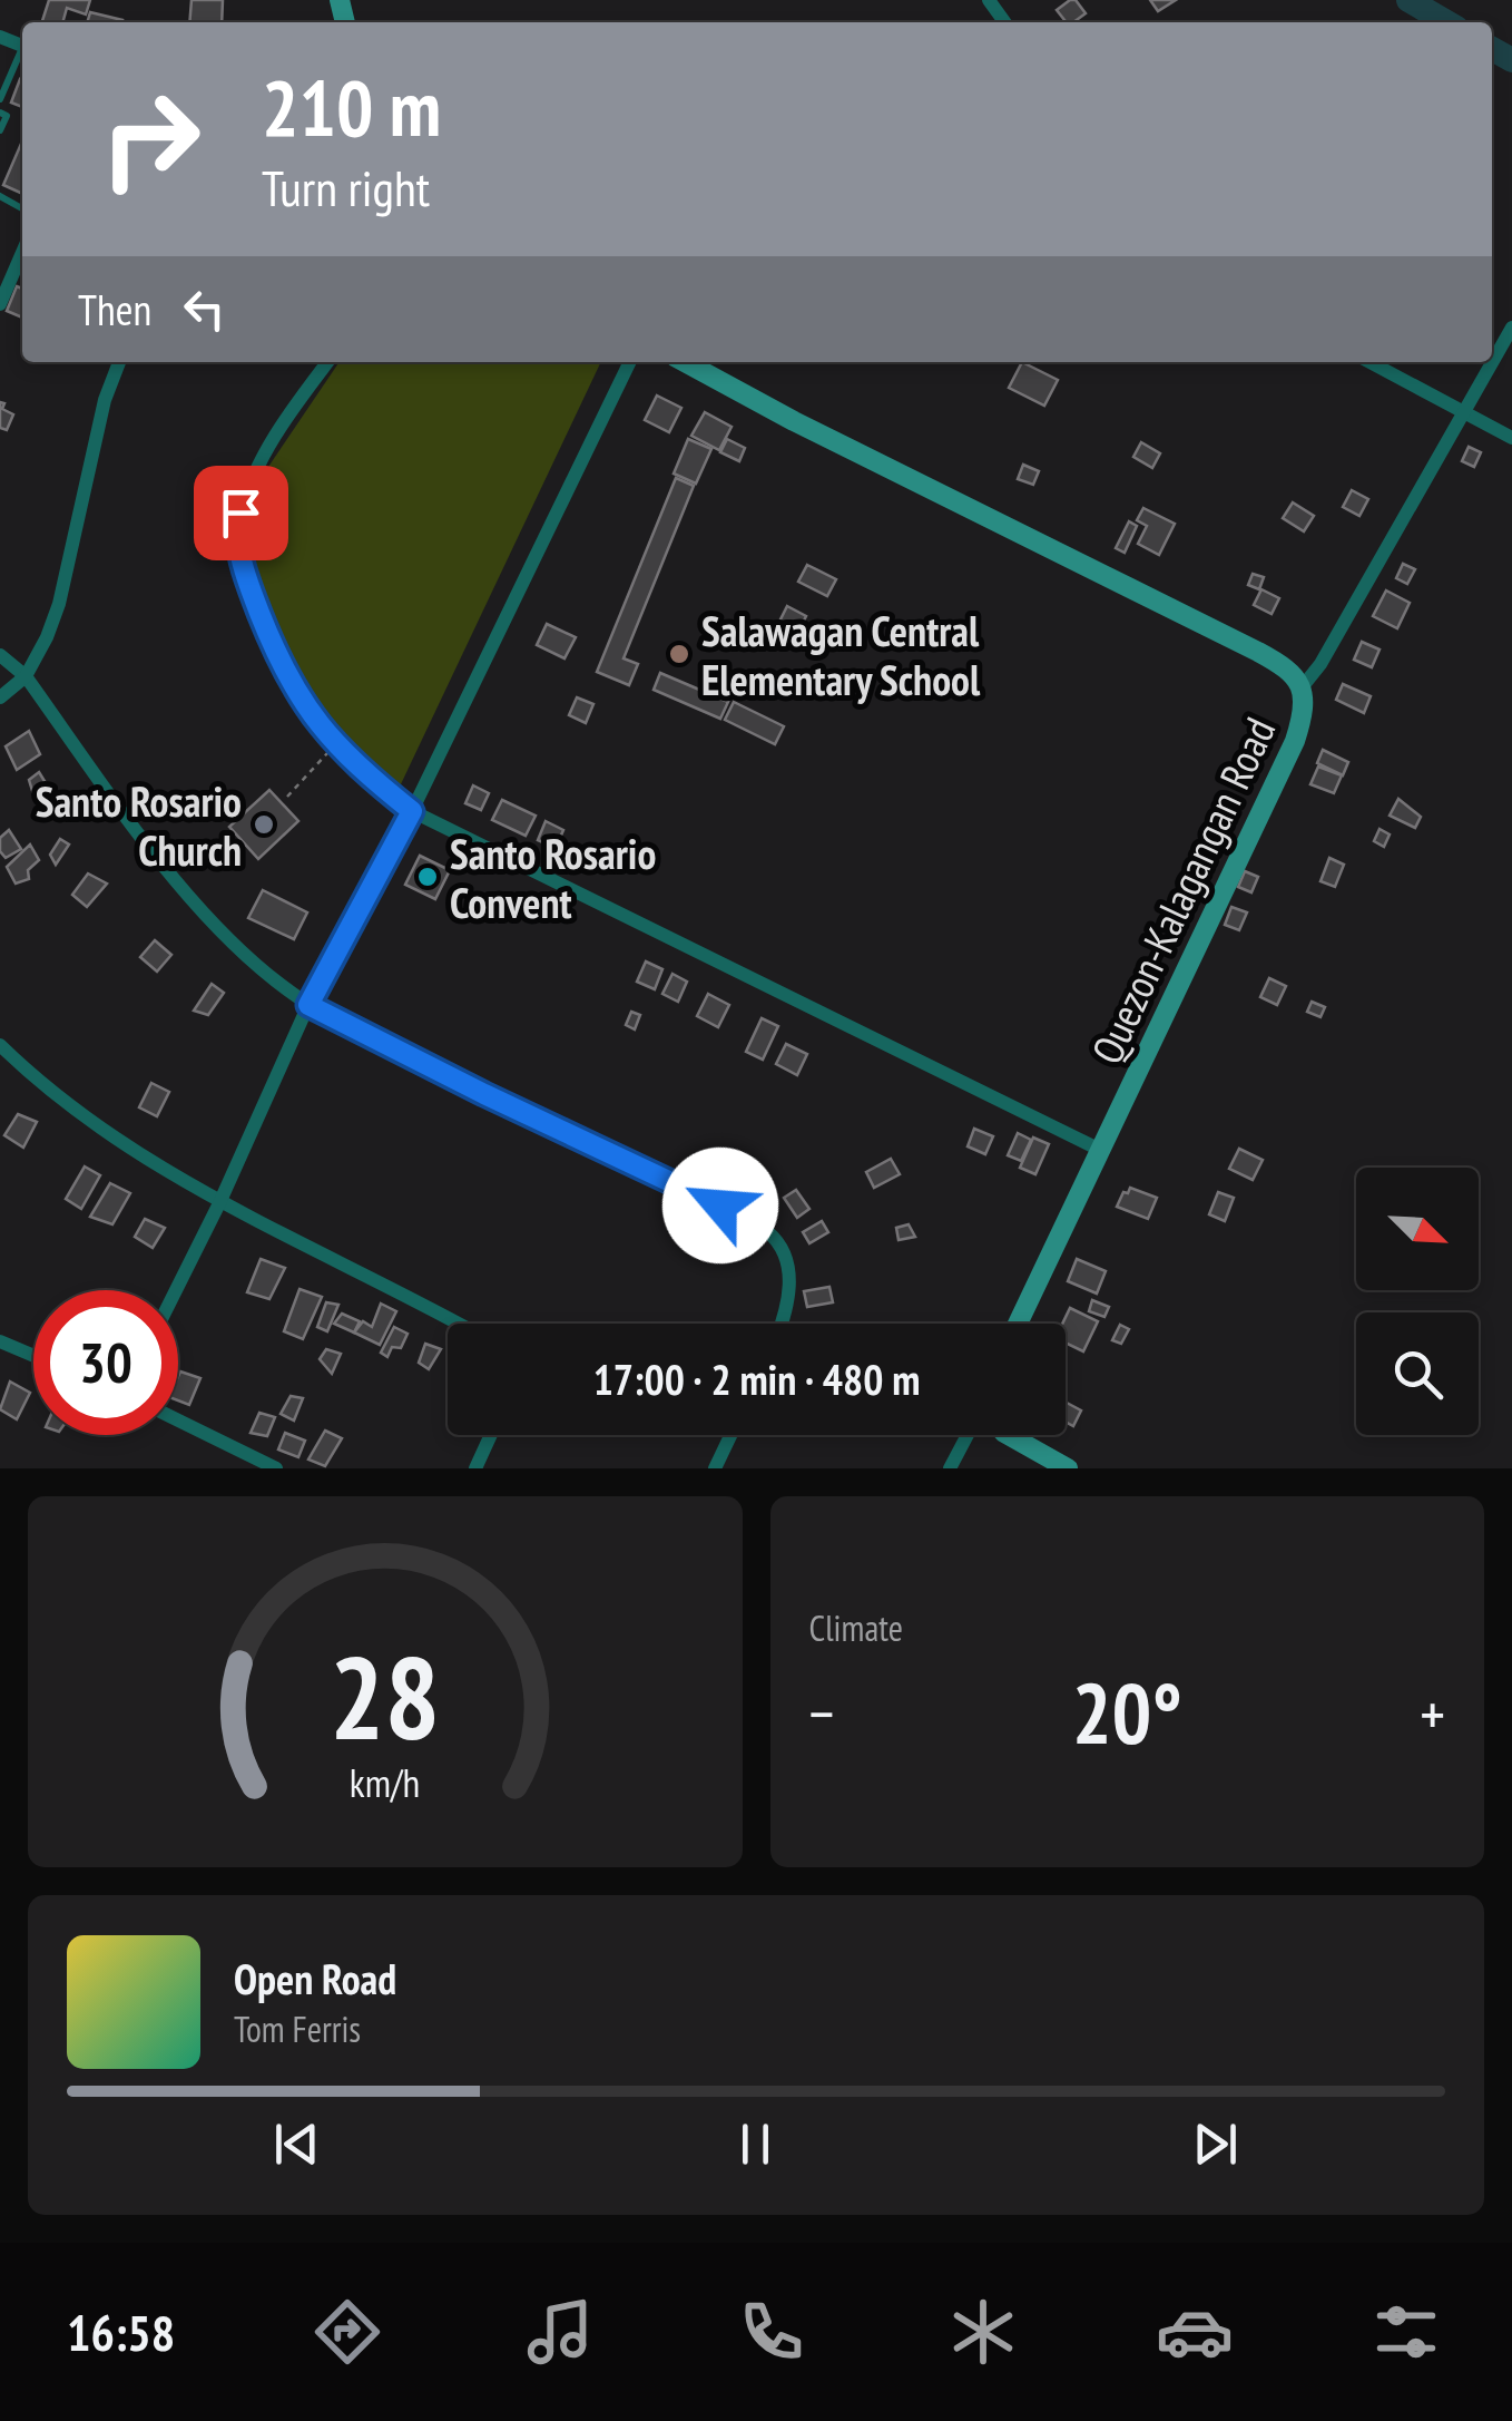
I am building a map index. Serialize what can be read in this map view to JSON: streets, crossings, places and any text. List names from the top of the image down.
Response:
{
  "streets": {
    "main road": ["Quezon-Kalagangan Road"]
  },
  "places": ["Salawagan Central Elementary School", "Santo Rosario Church", "Santo Rosario Convent"],
  "north": "bottom right",
  "page": {
    "turn": ["210 m", "Turn right"],
    "then": "Then",
    "limit": "30",
    "trip": "17:00 · 2 min · 480 m",
    "tile": "Climate",
    "heat": ["−", "20°", "+"],
    "song": ["Open Road", "Tom Ferris"],
    "tabs": "16:58",
    "gauge": ["28", "km/h"]
  }
}
